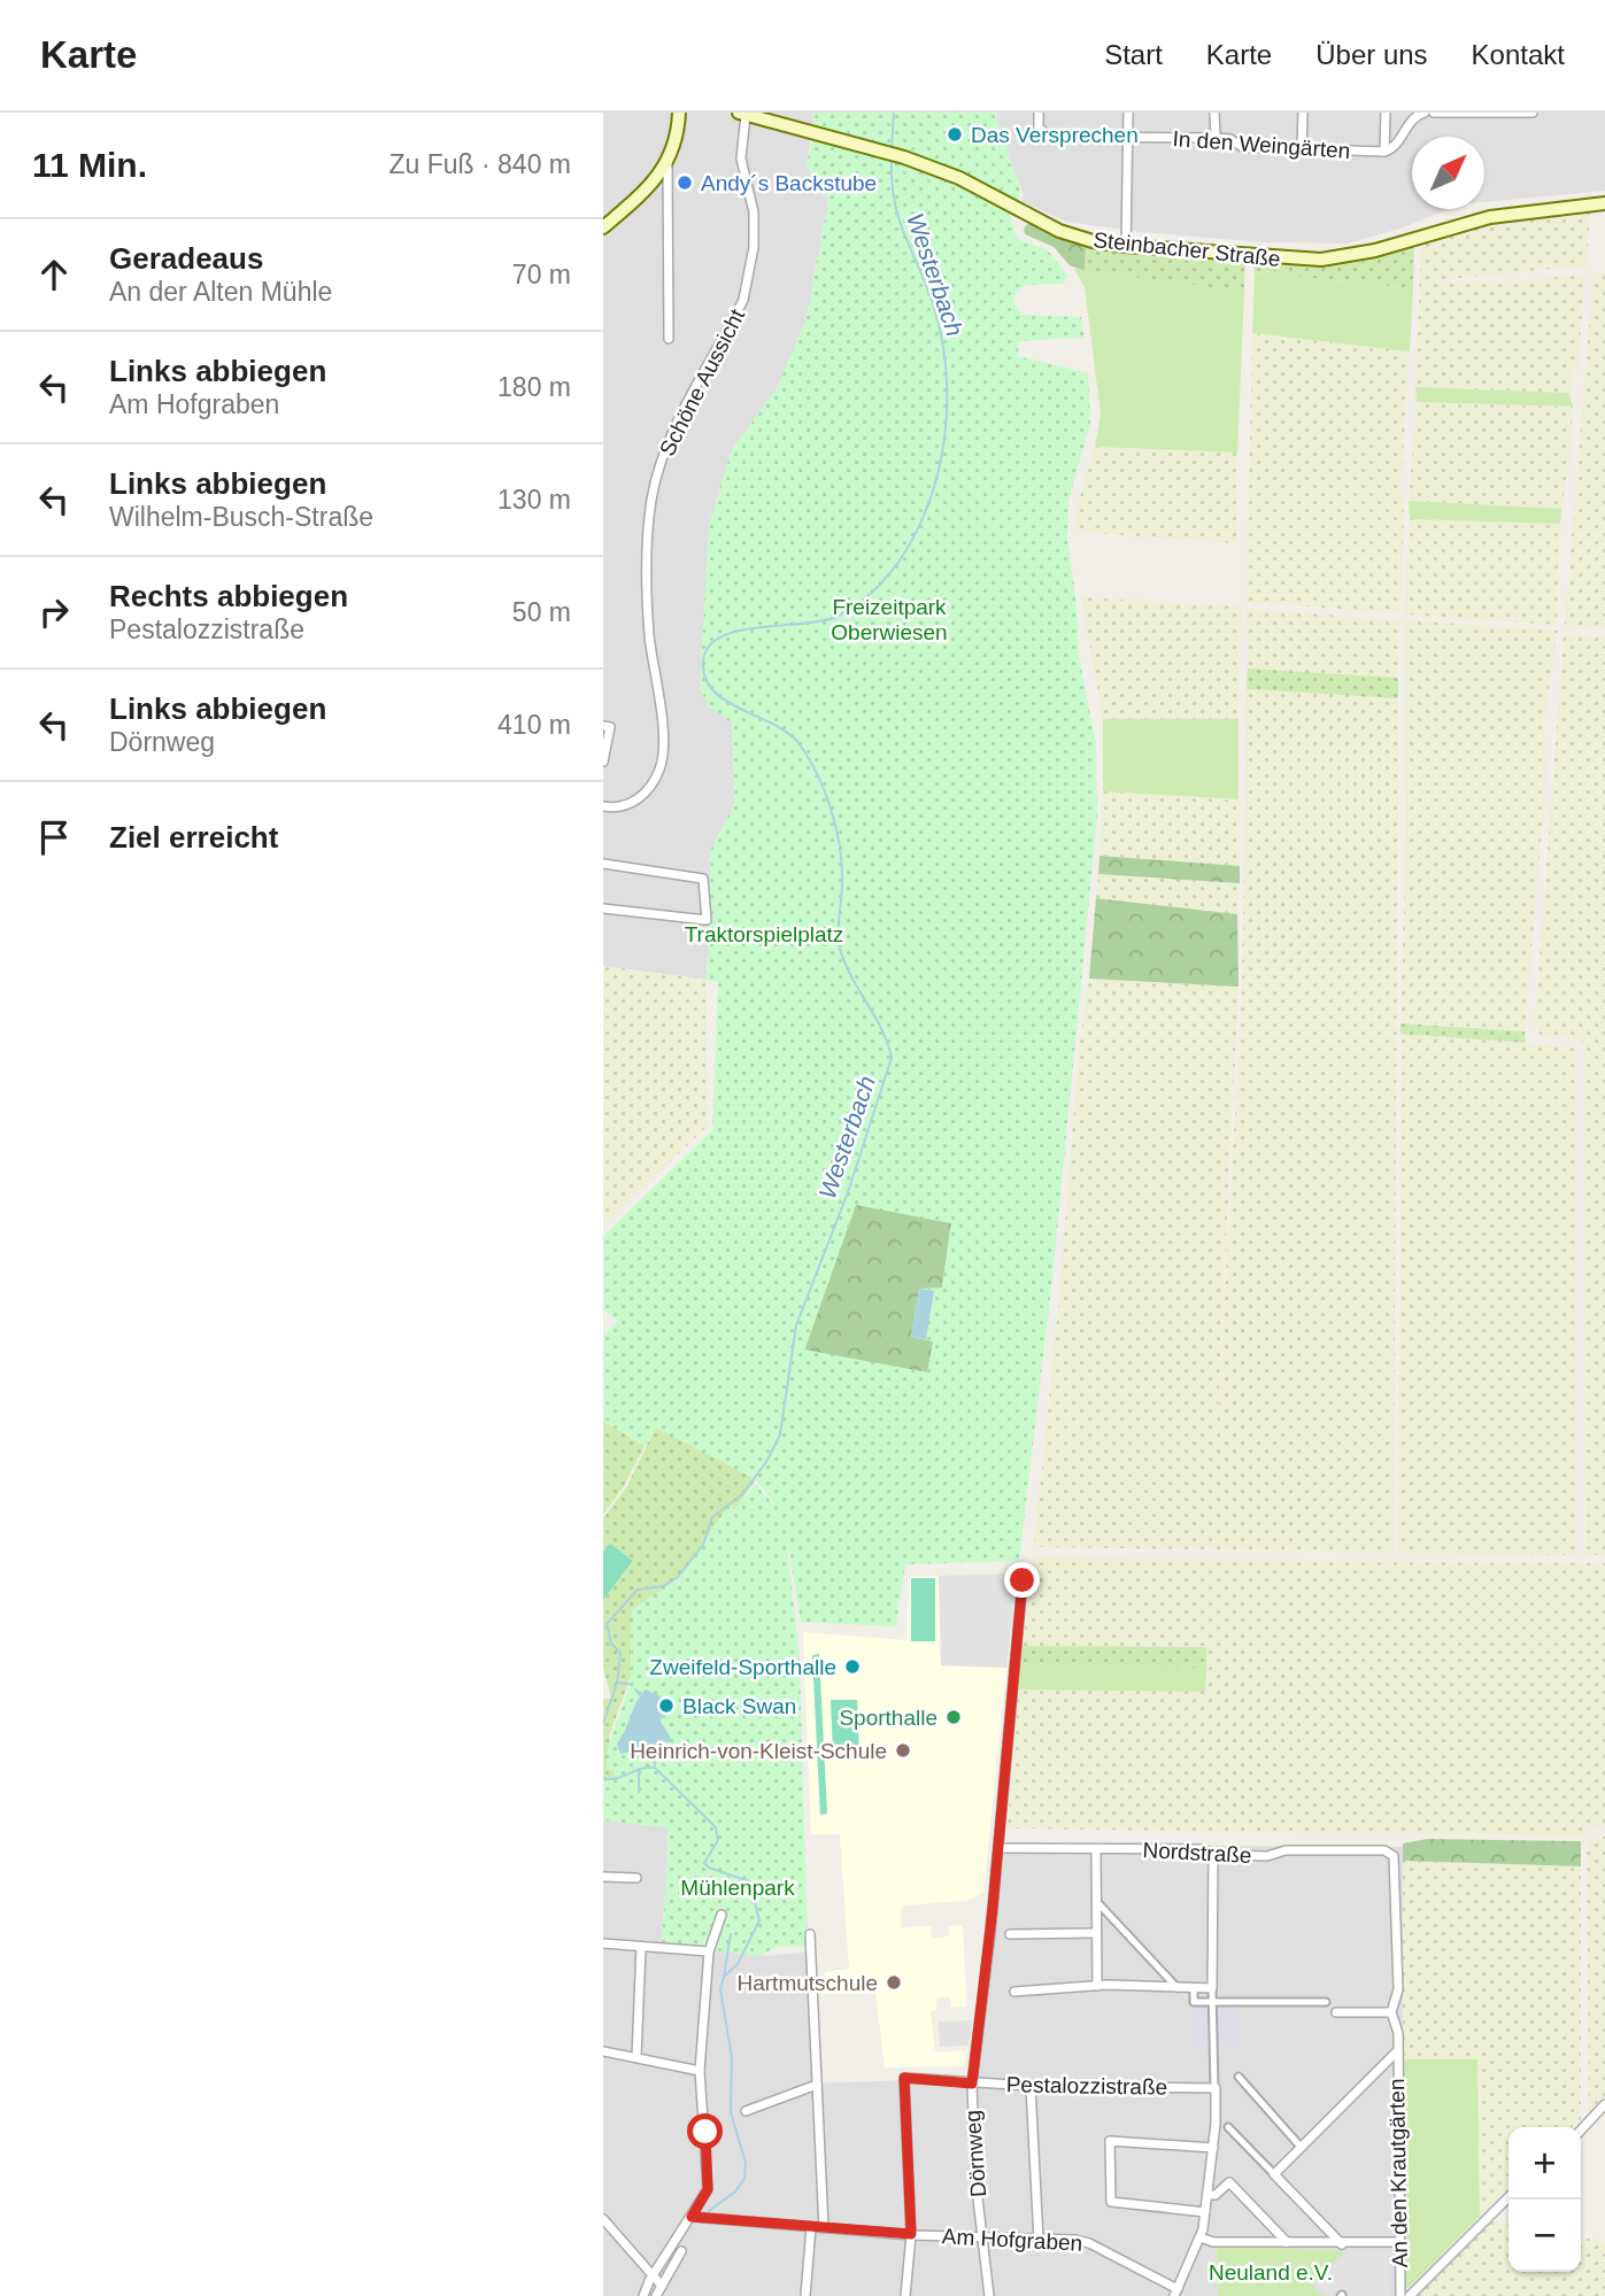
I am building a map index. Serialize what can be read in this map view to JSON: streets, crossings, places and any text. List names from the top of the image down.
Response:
{
  "streets": {
    "main road": ["Steinbacher Straße"],
    "street": [
      "In den Weingärten",
      "Schöne Aussicht",
      "Nordstraße",
      "Pestalozzistraße",
      "Dörnweg",
      "An den Krautgärten",
      "Am Hofgraben"
    ]
  },
  "crossings": [
    ["Steinbacher Straße", "Schöne Aussicht"],
    ["Nordstraße", "Dörnweg"],
    ["Nordstraße", "An den Krautgärten"],
    ["Pestalozzistraße", "Dörnweg"],
    ["Pestalozzistraße", "Am Hofgraben"],
    ["Dörnweg", "Am Hofgraben"]
  ],
  "water": ["Westerbach"],
  "parks": [
    "Freizeitpark Oberwiesen",
    "Traktorspielplatz",
    "Mühlenpark",
    "Neuland e.V."
  ],
  "places": [
    "Das Versprechen",
    "Andy´s Backstube",
    "Zweifeld-Sporthalle",
    "Black Swan",
    "Sporthalle",
    "Heinrich-von-Kleist-Schule",
    "Hartmutschule"
  ],
  "north": "top right",
  "page": {
    "header": "Karte",
    "nav": [
      "Start",
      "Karte",
      "Über uns",
      "Kontakt"
    ],
    "heading": ["11 Min.", "Zu Fuß · 840 m"],
    "list": [
      ["Geradeaus", "An der Alten Mühle", "70 m"],
      ["Links abbiegen", "Am Hofgraben", "180 m"],
      ["Links abbiegen", "Wilhelm-Busch-Straße", "130 m"],
      ["Rechts abbiegen", "Pestalozzistraße", "50 m"],
      ["Links abbiegen", "Dörnweg", "410 m"],
      "Ziel erreicht"
    ],
    "map_buttons": ["+", "−"]
  }
}
